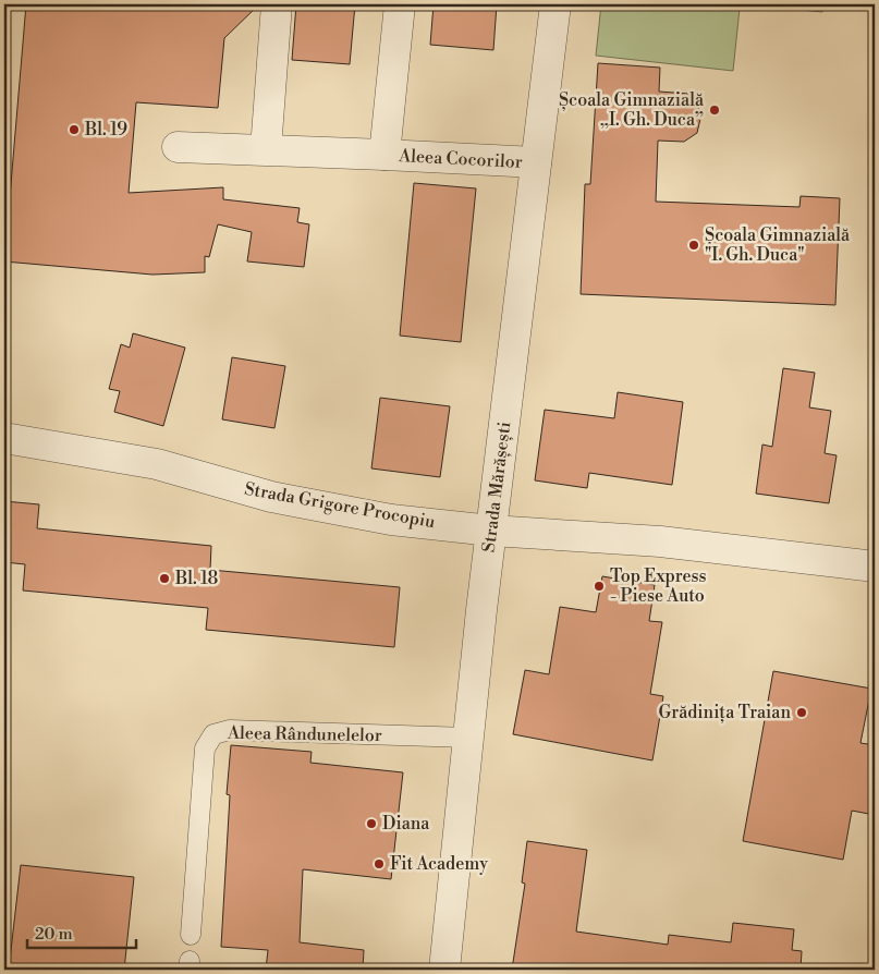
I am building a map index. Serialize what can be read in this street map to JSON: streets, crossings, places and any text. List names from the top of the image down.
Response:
{
  "streets": {
    "street": ["Aleea Cocorilor", "Strada Mărășești", "Strada Grigore Procopiu"],
    "lane": ["Aleea Rândunelelor"]
  },
  "crossings": [
    ["Aleea Cocorilor", "Strada Mărășești"],
    ["Strada Mărășești", "Strada Grigore Procopiu"],
    ["Strada Mărășești", "Aleea Rândunelelor"]
  ],
  "places": [
    "Școala Gimnazială „I. Gh. Duca”",
    "Bl. 19",
    "Școala Gimnazială \"I. Gh. Duca\"",
    "Bl. 18",
    "Top Express - Piese Auto",
    "Grădinița Traian",
    "Diana",
    "Fit Academy"
  ],
  "scale_bar": "20 m"
}
